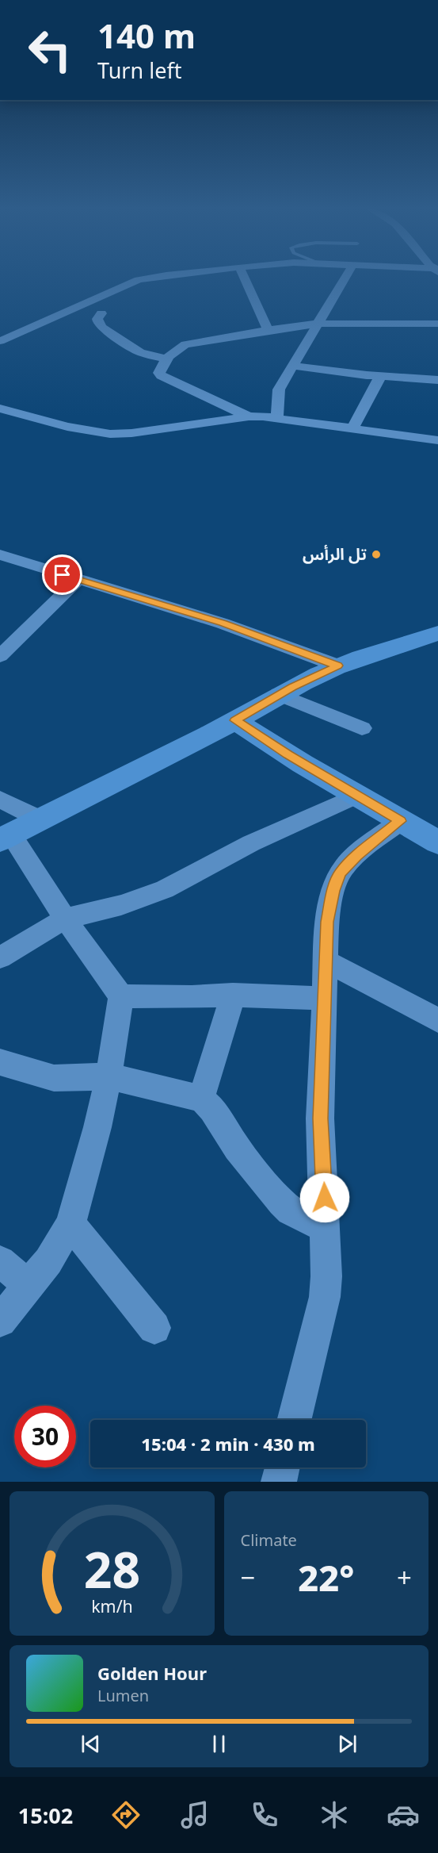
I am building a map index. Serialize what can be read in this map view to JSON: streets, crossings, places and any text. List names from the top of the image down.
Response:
{
  "places": ["تل الرأس"],
  "page": {
    "turn": ["140 m", "Turn left"],
    "limit": "30",
    "trip": "15:04 · 2 min · 430 m",
    "tile": "Climate",
    "heat": ["−", "22°", "+"],
    "song": ["Golden Hour", "Lumen"],
    "tabs": "15:02",
    "gauge": ["28", "km/h"]
  }
}
